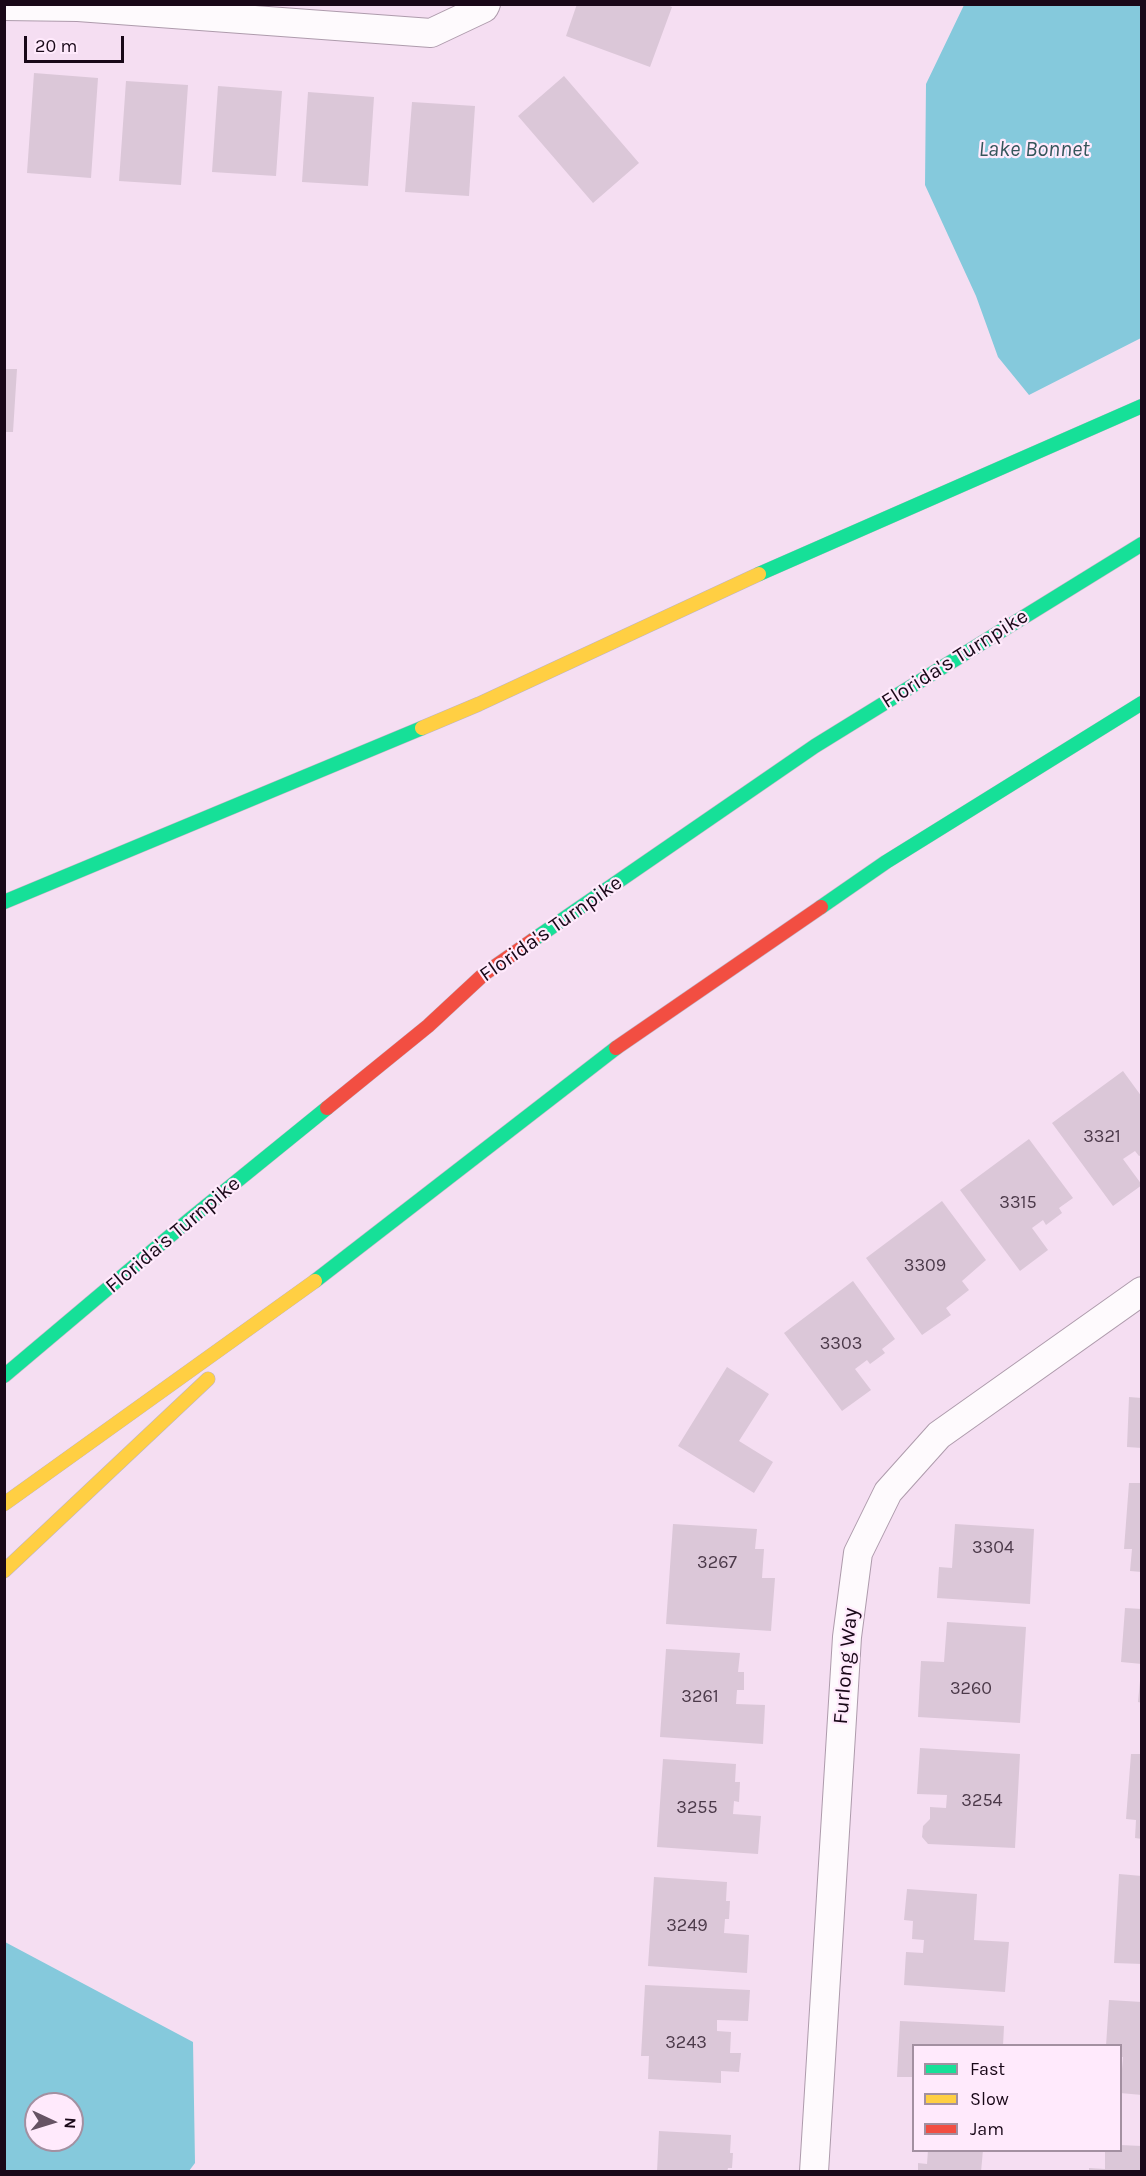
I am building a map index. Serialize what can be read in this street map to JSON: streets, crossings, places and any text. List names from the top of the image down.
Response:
{
  "streets": {
    "highway": ["Florida's Turnpike"],
    "street": ["Furlong Way"]
  },
  "water": ["Lake Bonnet"],
  "house_numbers": [
    "3321",
    "3315",
    "3309",
    "3303",
    "3304",
    "3267",
    "3260",
    "3261",
    "3254",
    "3255",
    "3249",
    "3243"
  ],
  "legend": ["Fast", "Slow", "Jam"],
  "scale_bar": "20 m",
  "north": "right"
}
